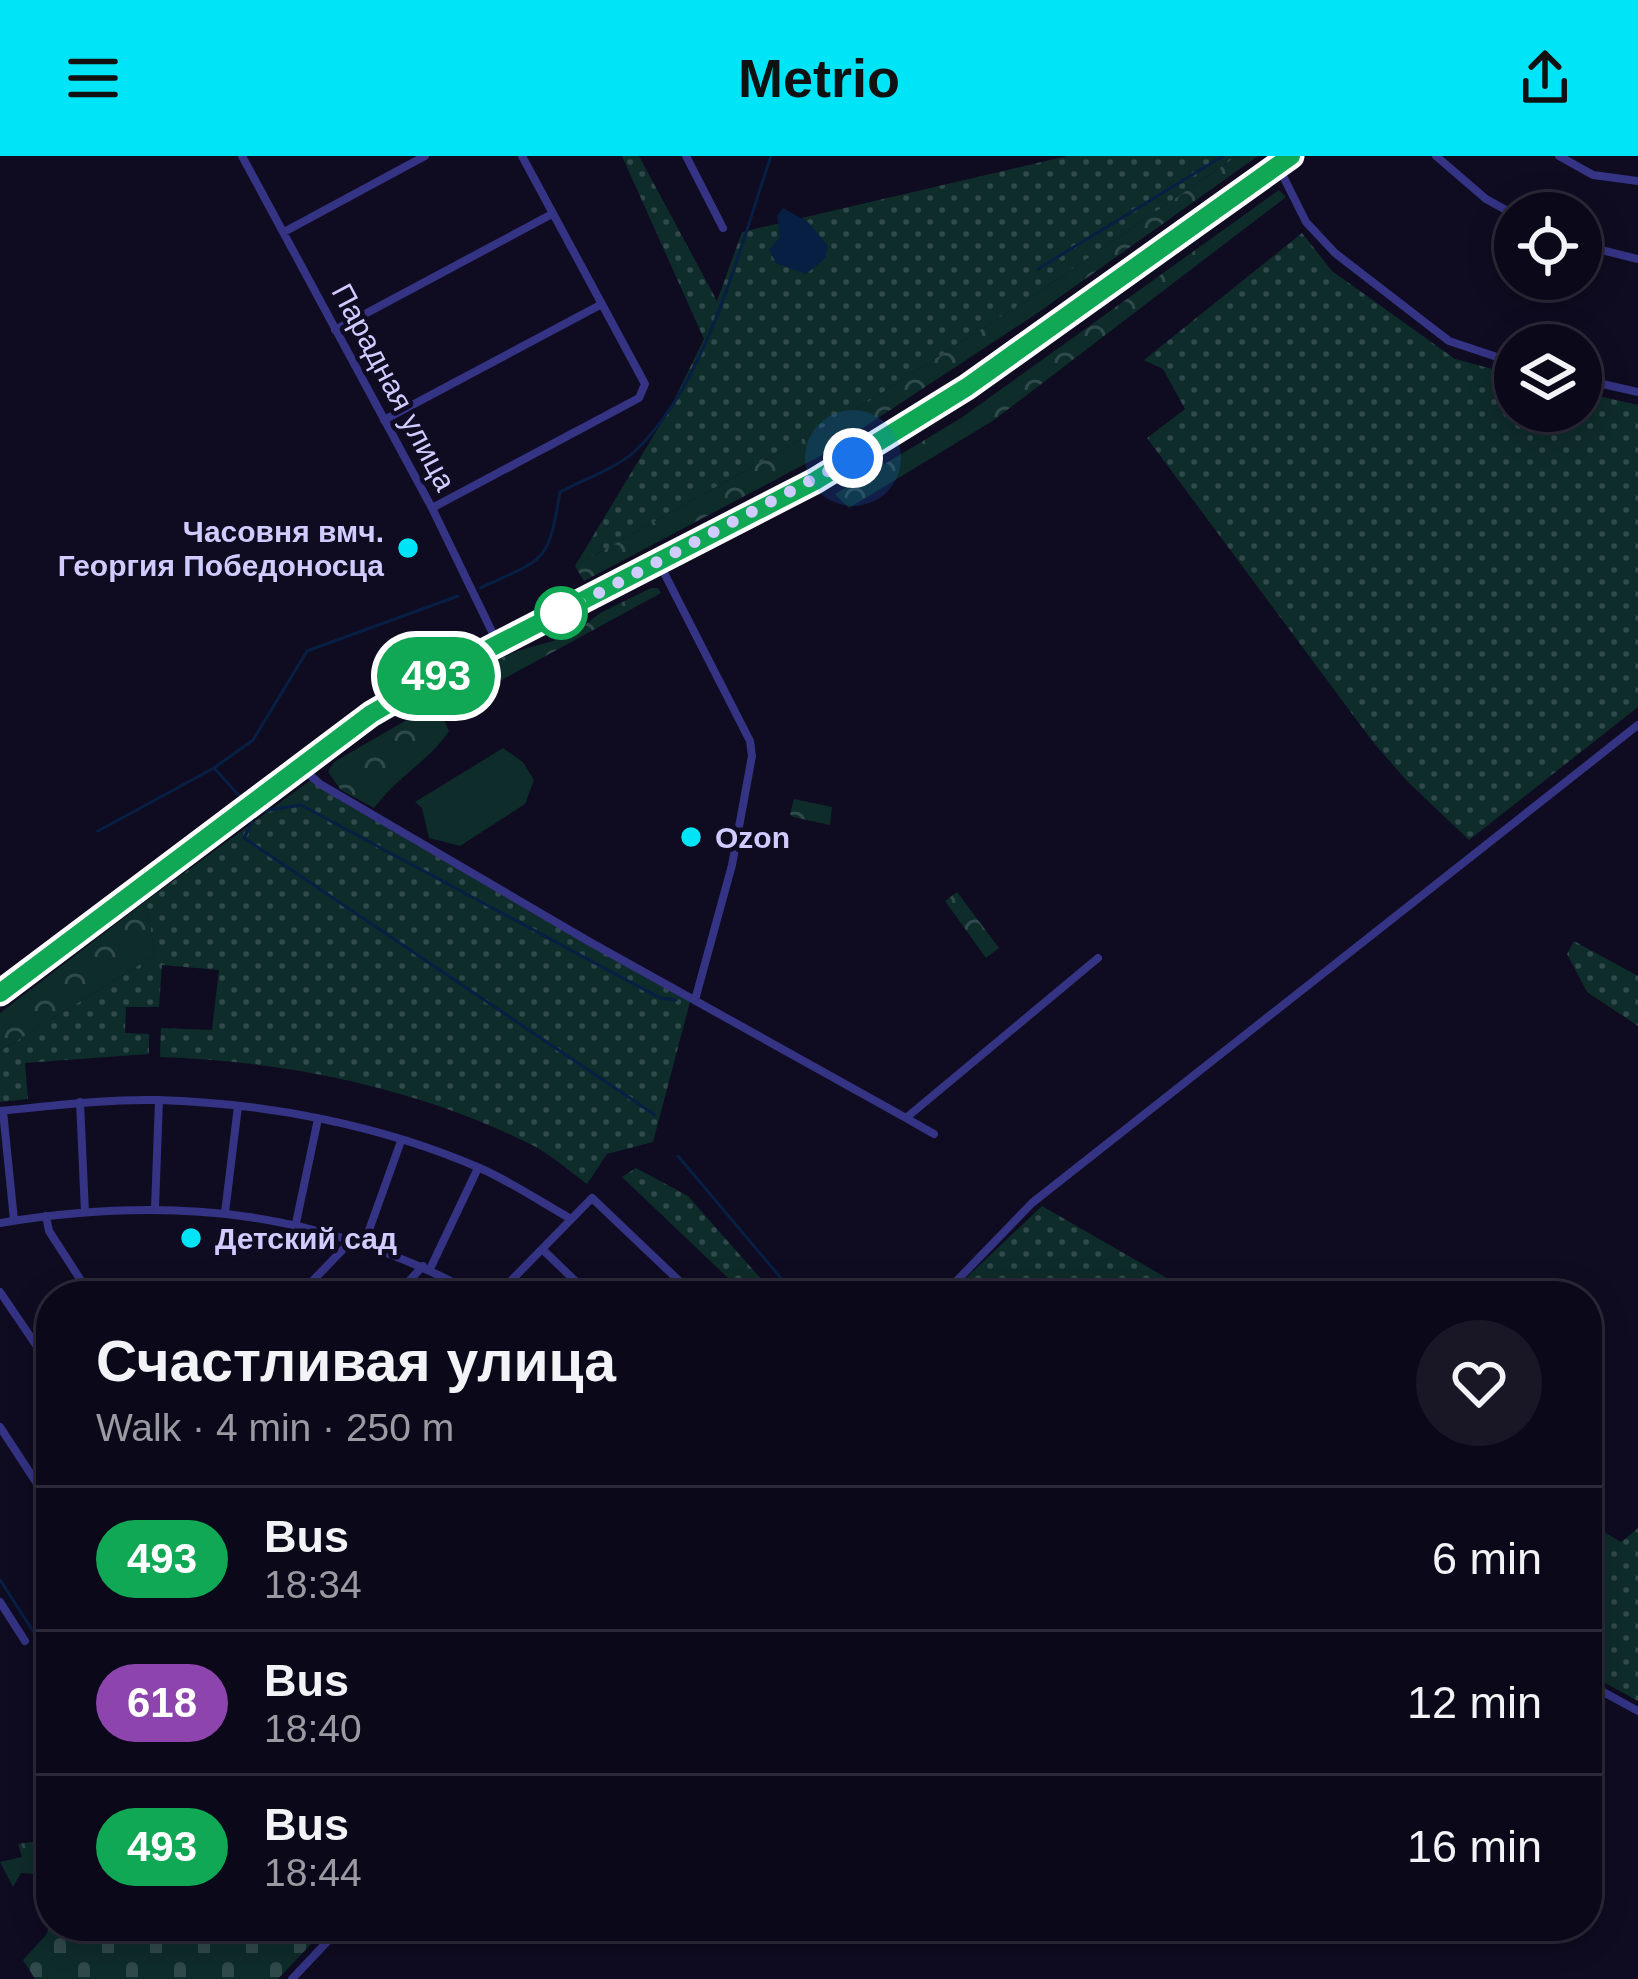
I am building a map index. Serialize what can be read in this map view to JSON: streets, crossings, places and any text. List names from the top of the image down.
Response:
{
  "streets": {
    "street": ["Парадная улица"]
  },
  "places": ["Часовня вмч. Георгия Победоносца", "Ozon", "Детский сад"],
  "lines": ["bus line 493"],
  "page": {
    "header": "Metrio",
    "on_map": "493",
    "heading": ["Счастливая улица", "Walk · 4 min · 250 m"],
    "list": [
      {
        "mark": "493",
        "name": "Bus",
        "note": "18:34",
        "value": "6 min"
      },
      {
        "mark": "618",
        "name": "Bus",
        "note": "18:40",
        "value": "12 min"
      },
      {
        "mark": "493",
        "name": "Bus",
        "note": "18:44",
        "value": "16 min"
      }
    ]
  }
}
